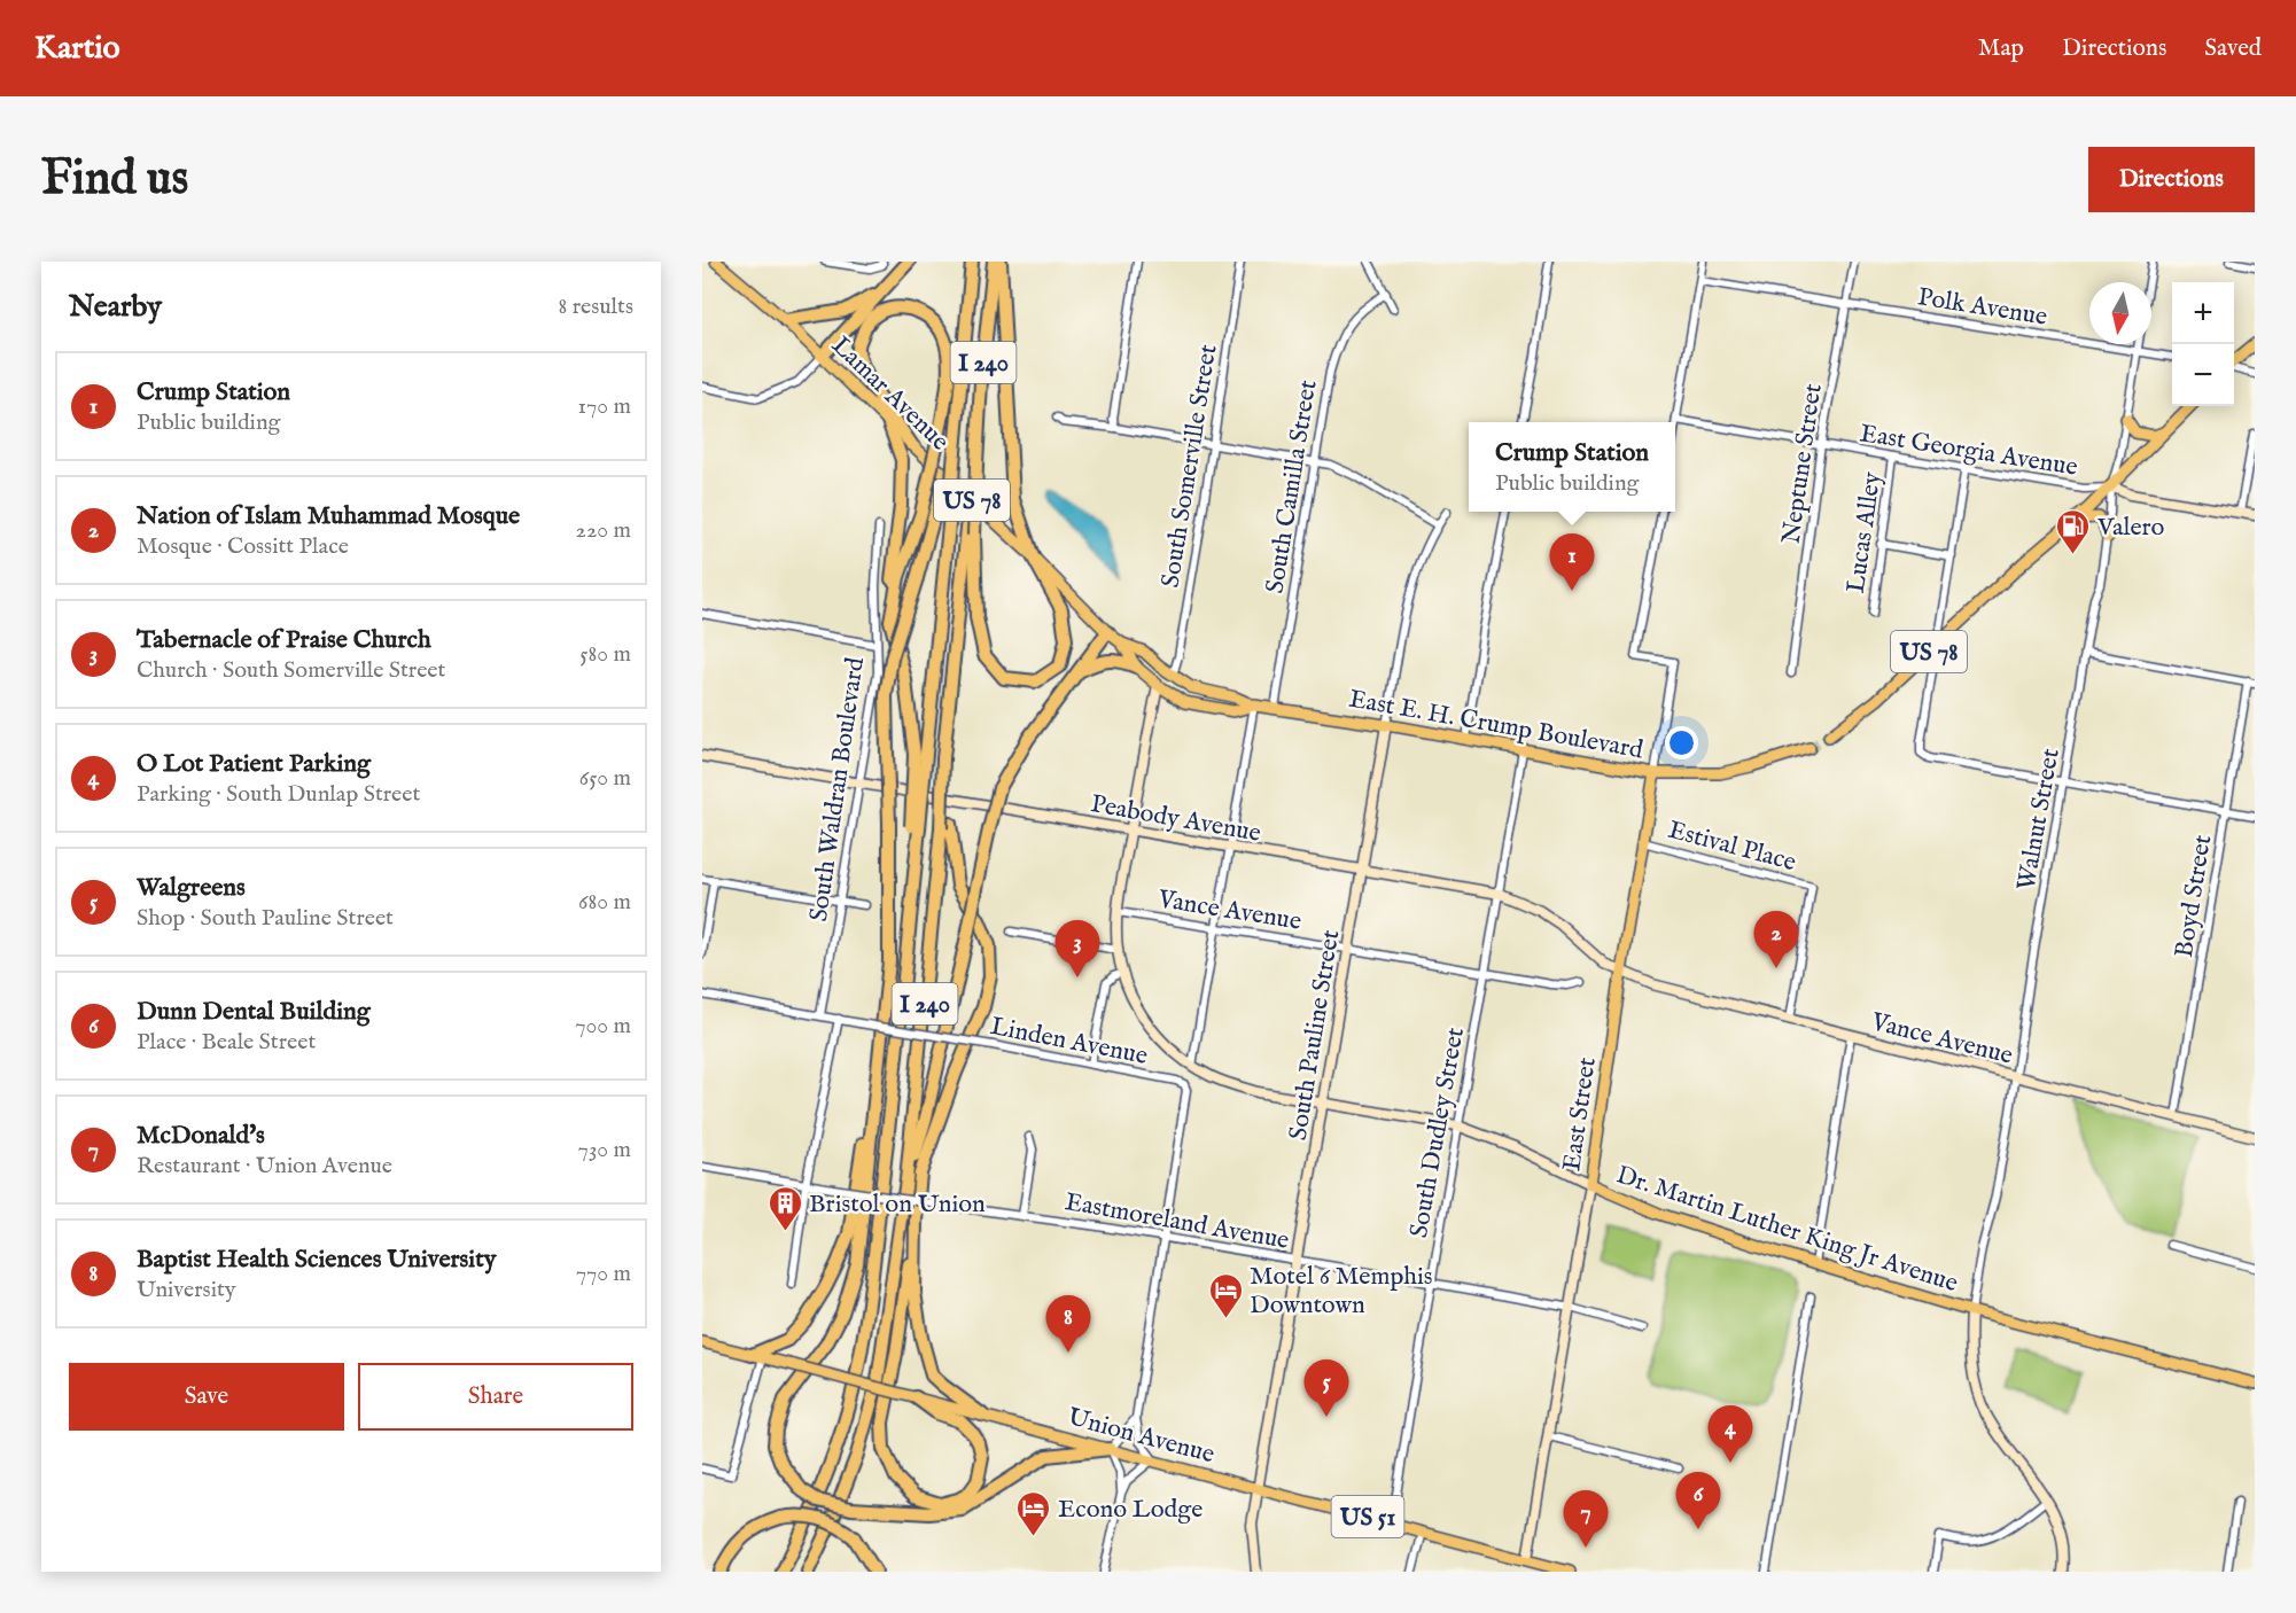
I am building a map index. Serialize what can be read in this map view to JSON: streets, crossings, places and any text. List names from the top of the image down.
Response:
{
  "streets": {
    "highway": ["I 240"],
    "main road": [
      "Lamar Avenue",
      "US 78",
      "East E. H. Crump Boulevard",
      "East Street",
      "Dr. Martin Luther King Jr Avenue",
      "Union Avenue",
      "US 51"
    ],
    "street": [
      "Polk Avenue",
      "East Georgia Avenue",
      "Neptune Street",
      "South Somerville Street",
      "South Camilla Street",
      "Lucas Alley",
      "South Waldran Boulevard",
      "Peabody Avenue",
      "Walnut Street",
      "Estival Place",
      "Boyd Street",
      "Vance Avenue",
      "South Pauline Street",
      "Linden Avenue",
      "South Dudley Street",
      "Eastmoreland Avenue"
    ]
  },
  "crossings": [
    ["Polk Avenue", "Neptune Street"],
    ["Polk Avenue", "Walnut Street"],
    ["Lamar Avenue", "East E. H. Crump Boulevard"],
    ["East Georgia Avenue", "Neptune Street"],
    ["East Georgia Avenue", "US 78"],
    ["East Georgia Avenue", "Lucas Alley"],
    ["East Georgia Avenue", "Walnut Street"],
    ["South Somerville Street", "East E. H. Crump Boulevard"],
    ["South Camilla Street", "East E. H. Crump Boulevard"],
    ["US 78", "Walnut Street"],
    ["East E. H. Crump Boulevard", "South Pauline Street"],
    ["East E. H. Crump Boulevard", "East Street"],
    ["East E. H. Crump Boulevard", "South Dudley Street"],
    ["East E. H. Crump Boulevard", "Dr. Martin Luther King Jr Avenue"],
    ["South Waldran Boulevard", "Peabody Avenue"],
    ["South Waldran Boulevard", "Linden Avenue"],
    ["Peabody Avenue", "Vance Avenue"],
    ["Peabody Avenue", "South Pauline Street"],
    ["Peabody Avenue", "East Street"],
    ["Peabody Avenue", "South Dudley Street"],
    ["Peabody Avenue", "Dr. Martin Luther King Jr Avenue"],
    ["Walnut Street", "Vance Avenue"],
    ["Walnut Street", "Dr. Martin Luther King Jr Avenue"],
    ["Estival Place", "Vance Avenue"],
    ["Estival Place", "East Street"],
    ["Boyd Street", "Vance Avenue"],
    ["Vance Avenue", "South Pauline Street"],
    ["Vance Avenue", "East Street"],
    ["Vance Avenue", "South Dudley Street"],
    ["Vance Avenue", "Dr. Martin Luther King Jr Avenue"],
    ["South Pauline Street", "Eastmoreland Avenue"],
    ["South Pauline Street", "Dr. Martin Luther King Jr Avenue"],
    ["South Pauline Street", "Union Avenue"],
    ["Linden Avenue", "Eastmoreland Avenue"],
    ["East Street", "Eastmoreland Avenue"],
    ["East Street", "Dr. Martin Luther King Jr Avenue"],
    ["East Street", "Union Avenue"],
    ["South Dudley Street", "Eastmoreland Avenue"],
    ["South Dudley Street", "Dr. Martin Luther King Jr Avenue"],
    ["South Dudley Street", "Union Avenue"]
  ],
  "places": {
    "fuel station": ["Valero"],
    "building": ["Bristol on Union"],
    "hotel": ["Motel 6 Memphis Downtown", "Econo Lodge"]
  },
  "north": "bottom",
  "page": {
    "header": "Kartio",
    "nav": ["Map", "Directions", "Saved"],
    "buttons": [
      "Directions",
      ["Save", "Share"]
    ],
    "title": "Find us",
    "heading": ["Nearby", "8 results"],
    "map_buttons": ["+", "−"],
    "list": [
      {
        "mark": "1",
        "name": "Crump Station",
        "note": "Public building",
        "value": "170 m"
      },
      {
        "mark": "2",
        "name": "Nation of Islam Muhammad Mosque",
        "note": "Mosque · Cossitt Place",
        "value": "220 m"
      },
      {
        "mark": "3",
        "name": "Tabernacle of Praise Church",
        "note": "Church · South Somerville Street",
        "value": "580 m"
      },
      {
        "mark": "4",
        "name": "O Lot Patient Parking",
        "note": "Parking · South Dunlap Street",
        "value": "650 m"
      },
      {
        "mark": "5",
        "name": "Walgreens",
        "note": "Shop · South Pauline Street",
        "value": "680 m"
      },
      {
        "mark": "6",
        "name": "Dunn Dental Building",
        "note": "Place · Beale Street",
        "value": "700 m"
      },
      {
        "mark": "7",
        "name": "McDonald's",
        "note": "Restaurant · Union Avenue",
        "value": "730 m"
      },
      {
        "mark": "8",
        "name": "Baptist Health Sciences University",
        "note": "University",
        "value": "770 m"
      }
    ],
    "popup": ["Crump Station", "Public building"],
    "pins": [
      "1",
      "2",
      "3",
      "8",
      "5",
      "4",
      "6",
      "7"
    ]
  }
}
